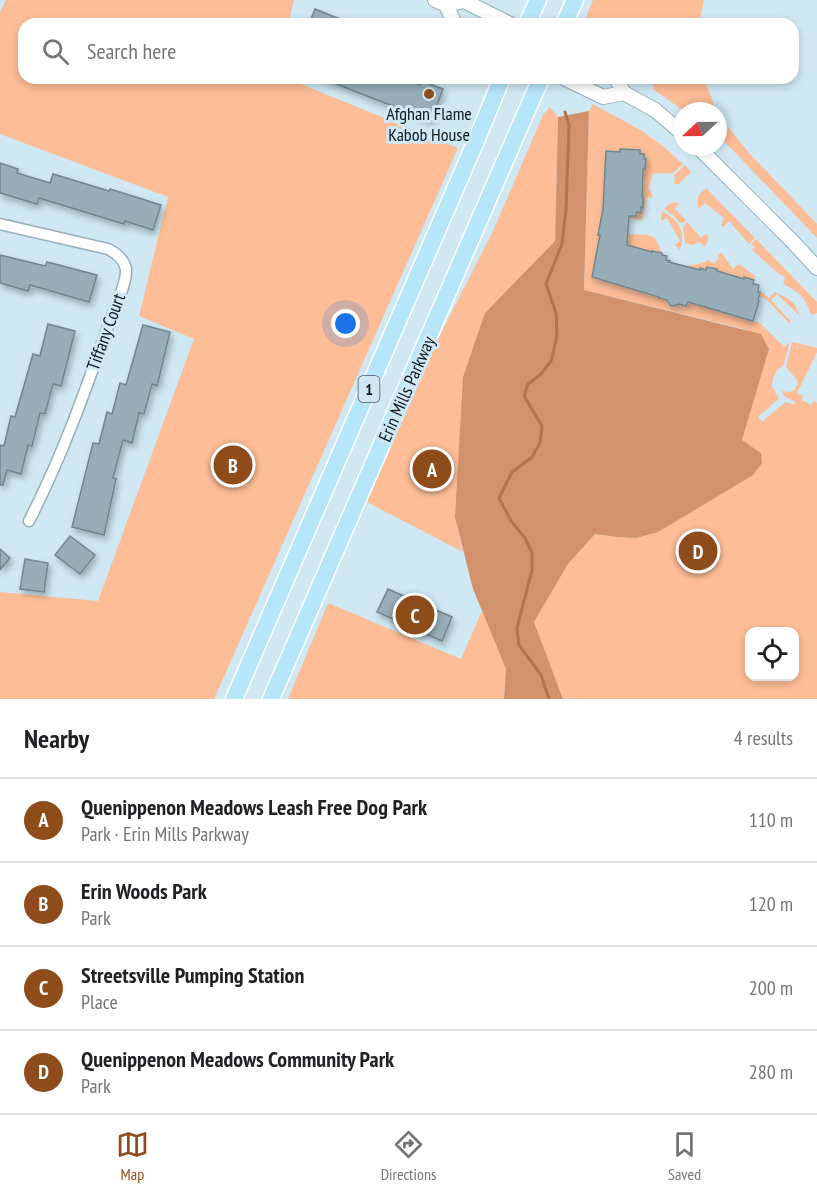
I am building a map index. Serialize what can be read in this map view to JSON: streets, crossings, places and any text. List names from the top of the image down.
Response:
{
  "streets": {
    "main road": ["1", "Erin Mills Parkway"],
    "street": ["Tiffany Court"]
  },
  "places": ["Afghan Flame Kabob House"],
  "north": "left",
  "page": {
    "search": "Search here",
    "pins": [
      "B",
      "A",
      "D",
      "C"
    ],
    "heading": ["Nearby", "4 results"],
    "list": [
      {
        "mark": "A",
        "name": "Quenippenon Meadows Leash Free Dog Park",
        "note": "Park · Erin Mills Parkway",
        "value": "110 m"
      },
      {
        "mark": "B",
        "name": "Erin Woods Park",
        "note": "Park",
        "value": "120 m"
      },
      {
        "mark": "C",
        "name": "Streetsville Pumping Station",
        "note": "Place",
        "value": "200 m"
      },
      {
        "mark": "D",
        "name": "Quenippenon Meadows Community Park",
        "note": "Park",
        "value": "280 m"
      }
    ],
    "nav": ["Map", "Directions", "Saved"]
  }
}
